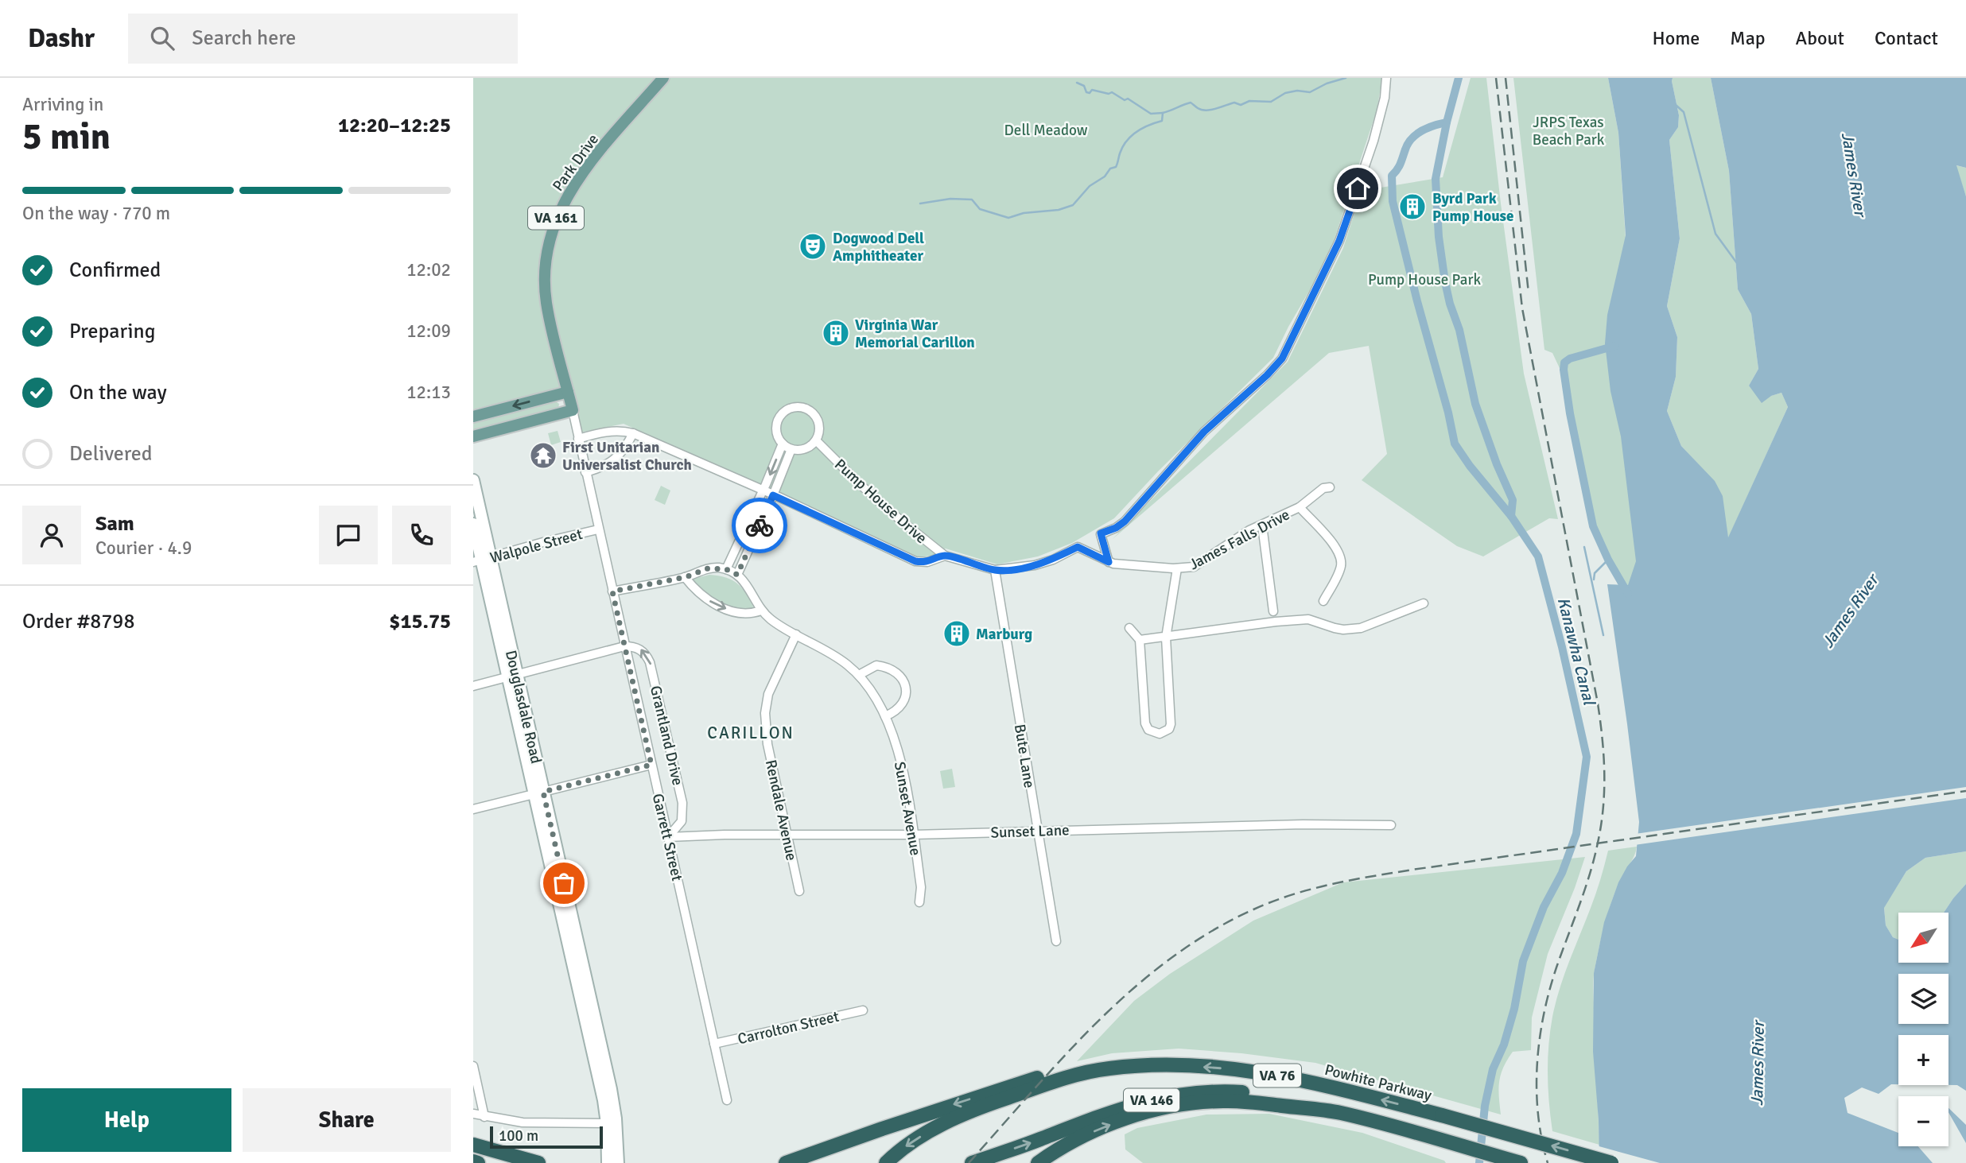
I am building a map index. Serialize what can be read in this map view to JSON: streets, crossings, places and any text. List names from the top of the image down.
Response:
{
  "streets": {
    "highway": ["VA 76", "Powhite Parkway", "VA 146"],
    "main road": ["Park Drive", "VA 161"],
    "street": [
      "Pump House Drive",
      "James Falls Drive",
      "Walpole Street",
      "Douglasdale Road",
      "Grantland Drive",
      "Bute Lane",
      "Sunset Avenue",
      "Rendale Avenue",
      "Sunset Lane",
      "Garrett Street",
      "Carrolton Street"
    ]
  },
  "crossings": [
    ["Park Drive", "Garrett Street"],
    ["Pump House Drive", "James Falls Drive"],
    ["Pump House Drive", "Bute Lane"],
    ["Walpole Street", "Douglasdale Road"],
    ["Walpole Street", "Garrett Street"],
    ["Grantland Drive", "Sunset Lane"],
    ["Grantland Drive", "Garrett Street"],
    ["Bute Lane", "Sunset Lane"],
    ["Sunset Avenue", "Rendale Avenue"],
    ["Sunset Avenue", "Sunset Lane"],
    ["Rendale Avenue", "Sunset Lane"],
    ["Sunset Lane", "Garrett Street"],
    ["Garrett Street", "Carrolton Street"],
    ["VA 76", "VA 146"]
  ],
  "one_way": ["Grantland Drive"],
  "districts": ["CARILLON"],
  "water": ["James River", "Kanawha Canal"],
  "parks": ["JRPS Texas Beach Park", "Dell Meadow", "Pump House Park"],
  "places": {
    "building": ["Byrd Park Pump House", "Virginia War Memorial Carillon", "Marburg"],
    "theatre": ["Dogwood Dell Amphitheater"],
    "temple": ["First Unitarian Universalist Church"]
  },
  "scale_bar": "100 m",
  "north": "bottom left",
  "page": {
    "header": "Dashr",
    "search": "Search here",
    "nav": [
      "Home",
      "Map",
      "About",
      "Contact"
    ],
    "heading": ["5 min", "Arriving in", "12:20–12:25"],
    "panel": [
      "Sam",
      "Courier · 4.9",
      "Order #8798",
      "$15.75"
    ],
    "bar": "On the way · 770 m",
    "list": [
      ["Confirmed", "12:02"],
      ["Preparing", "12:09"],
      ["On the way", "12:13"],
      "Delivered"
    ],
    "map_buttons": ["+", "−"],
    "buttons": ["Help", "Share"],
    "scale": "100 m"
  }
}
